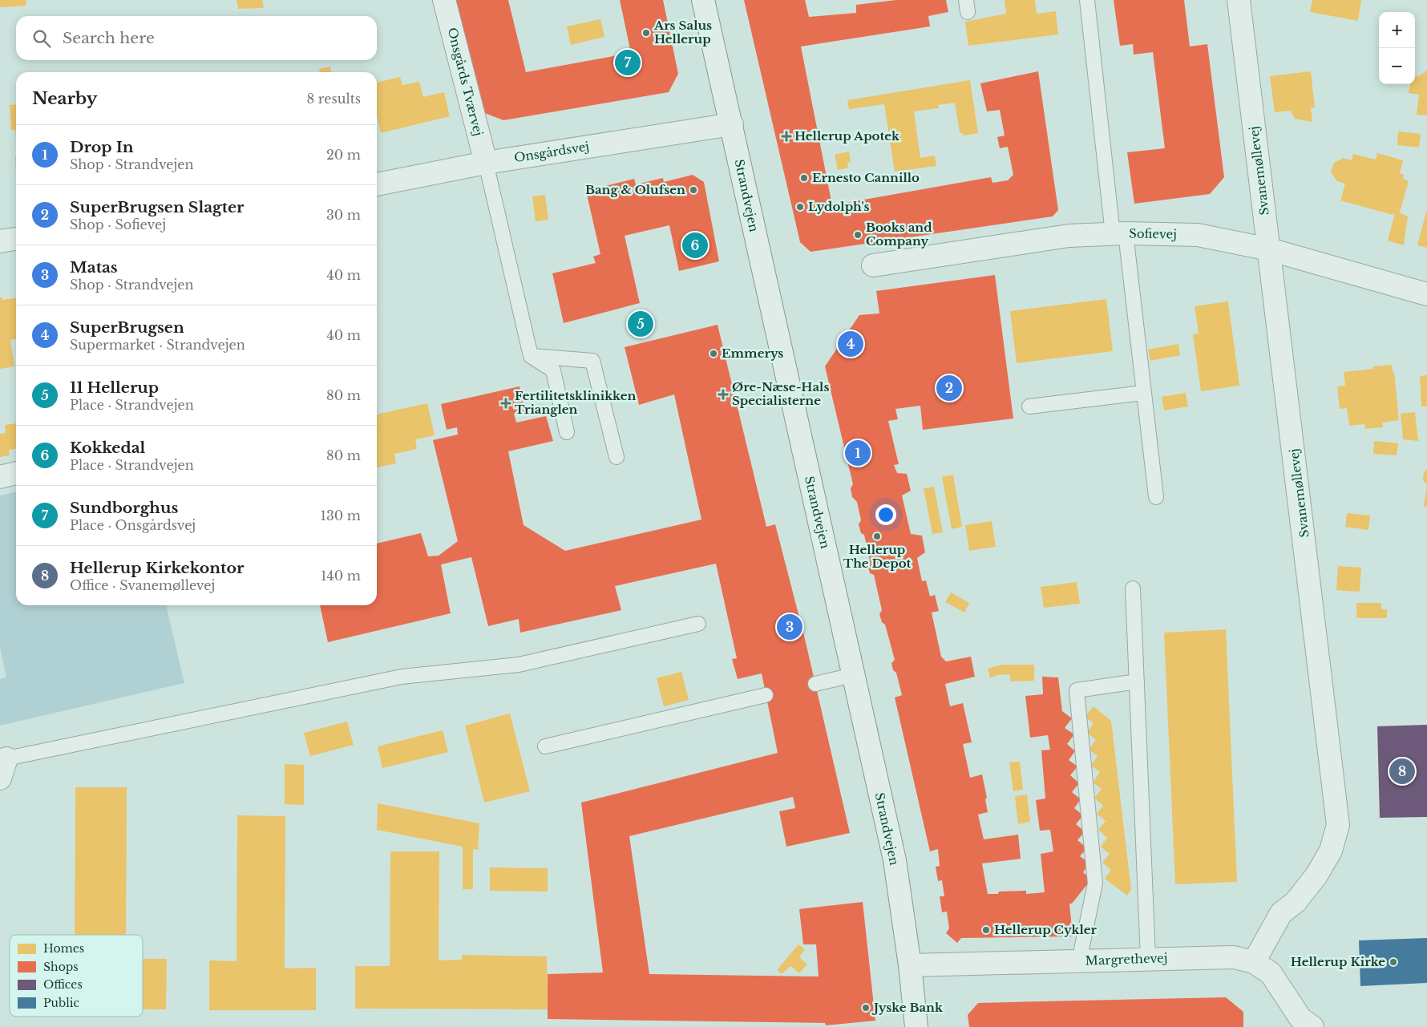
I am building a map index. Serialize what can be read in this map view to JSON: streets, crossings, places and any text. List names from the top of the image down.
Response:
{
  "streets": {
    "street": [
      "Onsgårds Tværvej",
      "Onsgårdsvej",
      "Svanemøllevej",
      "Strandvejen",
      "Sofievej",
      "Margrethevej"
    ]
  },
  "crossings": [
    ["Onsgårds Tværvej", "Onsgårdsvej"],
    ["Onsgårdsvej", "Strandvejen"],
    ["Svanemøllevej", "Sofievej"],
    ["Svanemøllevej", "Margrethevej"],
    ["Strandvejen", "Margrethevej"]
  ],
  "places": {
    "other": [
      "Ars Salus Hellerup",
      "Ernesto Cannillo",
      "Bang & Olufsen",
      "Lydolph's",
      "Books and Company",
      "Emmerys",
      "Hellerup The Depot",
      "Hellerup Cykler",
      "Hellerup Kirke",
      "Jyske Bank"
    ],
    "health": ["Hellerup Apotek", "Øre-Næse-Hals Specialisterne", "Fertilitetsklinikken Trianglen"]
  },
  "legend": [
    "Homes",
    "Shops",
    "Offices",
    "Public"
  ],
  "page": {
    "map_buttons": ["+", "−"],
    "search": "Search here",
    "pins": [
      "7",
      "6",
      "5",
      "4",
      "2",
      "1",
      "3",
      "8"
    ],
    "heading": ["Nearby", "8 results"],
    "list": [
      {
        "mark": "1",
        "name": "Drop In",
        "note": "Shop · Strandvejen",
        "value": "20 m"
      },
      {
        "mark": "2",
        "name": "SuperBrugsen Slagter",
        "note": "Shop · Sofievej",
        "value": "30 m"
      },
      {
        "mark": "3",
        "name": "Matas",
        "note": "Shop · Strandvejen",
        "value": "40 m"
      },
      {
        "mark": "4",
        "name": "SuperBrugsen",
        "note": "Supermarket · Strandvejen",
        "value": "40 m"
      },
      {
        "mark": "5",
        "name": "11 Hellerup",
        "note": "Place · Strandvejen",
        "value": "80 m"
      },
      {
        "mark": "6",
        "name": "Kokkedal",
        "note": "Place · Strandvejen",
        "value": "80 m"
      },
      {
        "mark": "7",
        "name": "Sundborghus",
        "note": "Place · Onsgårdsvej",
        "value": "130 m"
      },
      {
        "mark": "8",
        "name": "Hellerup Kirkekontor",
        "note": "Office · Svanemøllevej",
        "value": "140 m"
      }
    ]
  }
}
